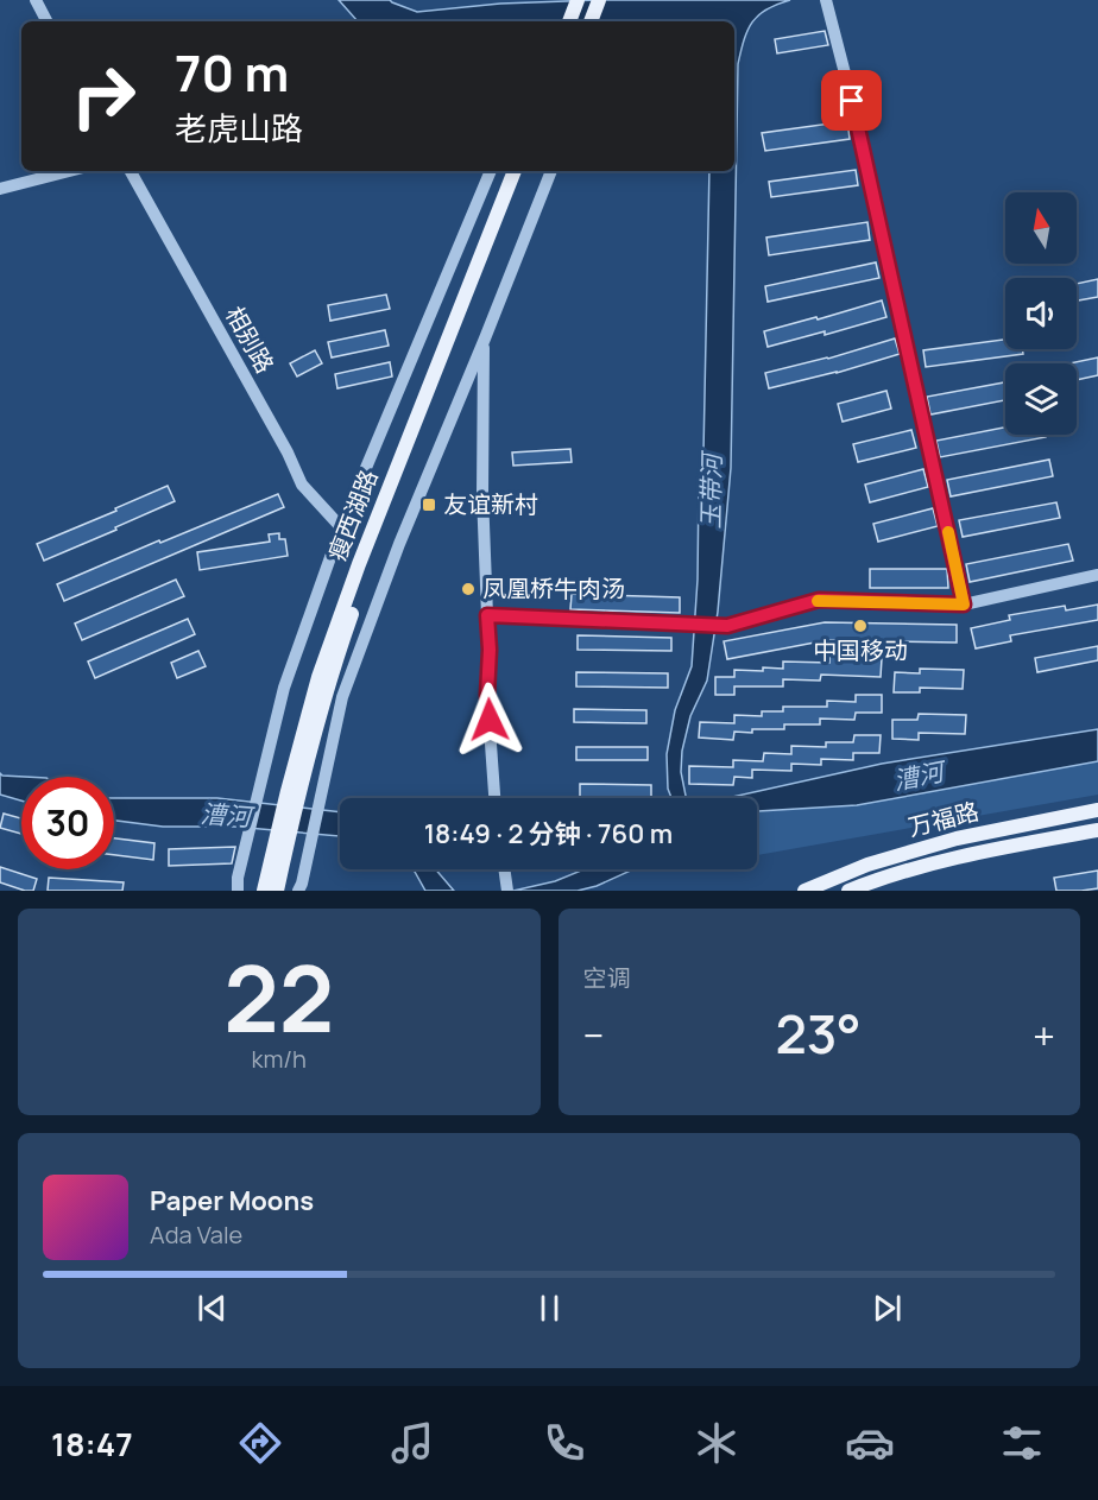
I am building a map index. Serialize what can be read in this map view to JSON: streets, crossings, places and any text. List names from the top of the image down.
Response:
{
  "streets": {
    "main road": ["瘦西湖路", "万福路"],
    "street": ["相别路"]
  },
  "water": ["玉带河", "漕河"],
  "places": {
    "transit": ["友谊新村"],
    "other": ["凤凰桥牛肉汤", "中国移动"]
  },
  "north": "top",
  "page": {
    "turn": ["70 m", "老虎山路"],
    "limit": "30",
    "trip": "18:49 · 2 分钟 · 760 m",
    "tile": [
      ["22", "km/h"],
      "空调"
    ],
    "heat": ["−", "23°", "+"],
    "song": ["Paper Moons", "Ada Vale"],
    "tabs": "18:47"
  }
}
